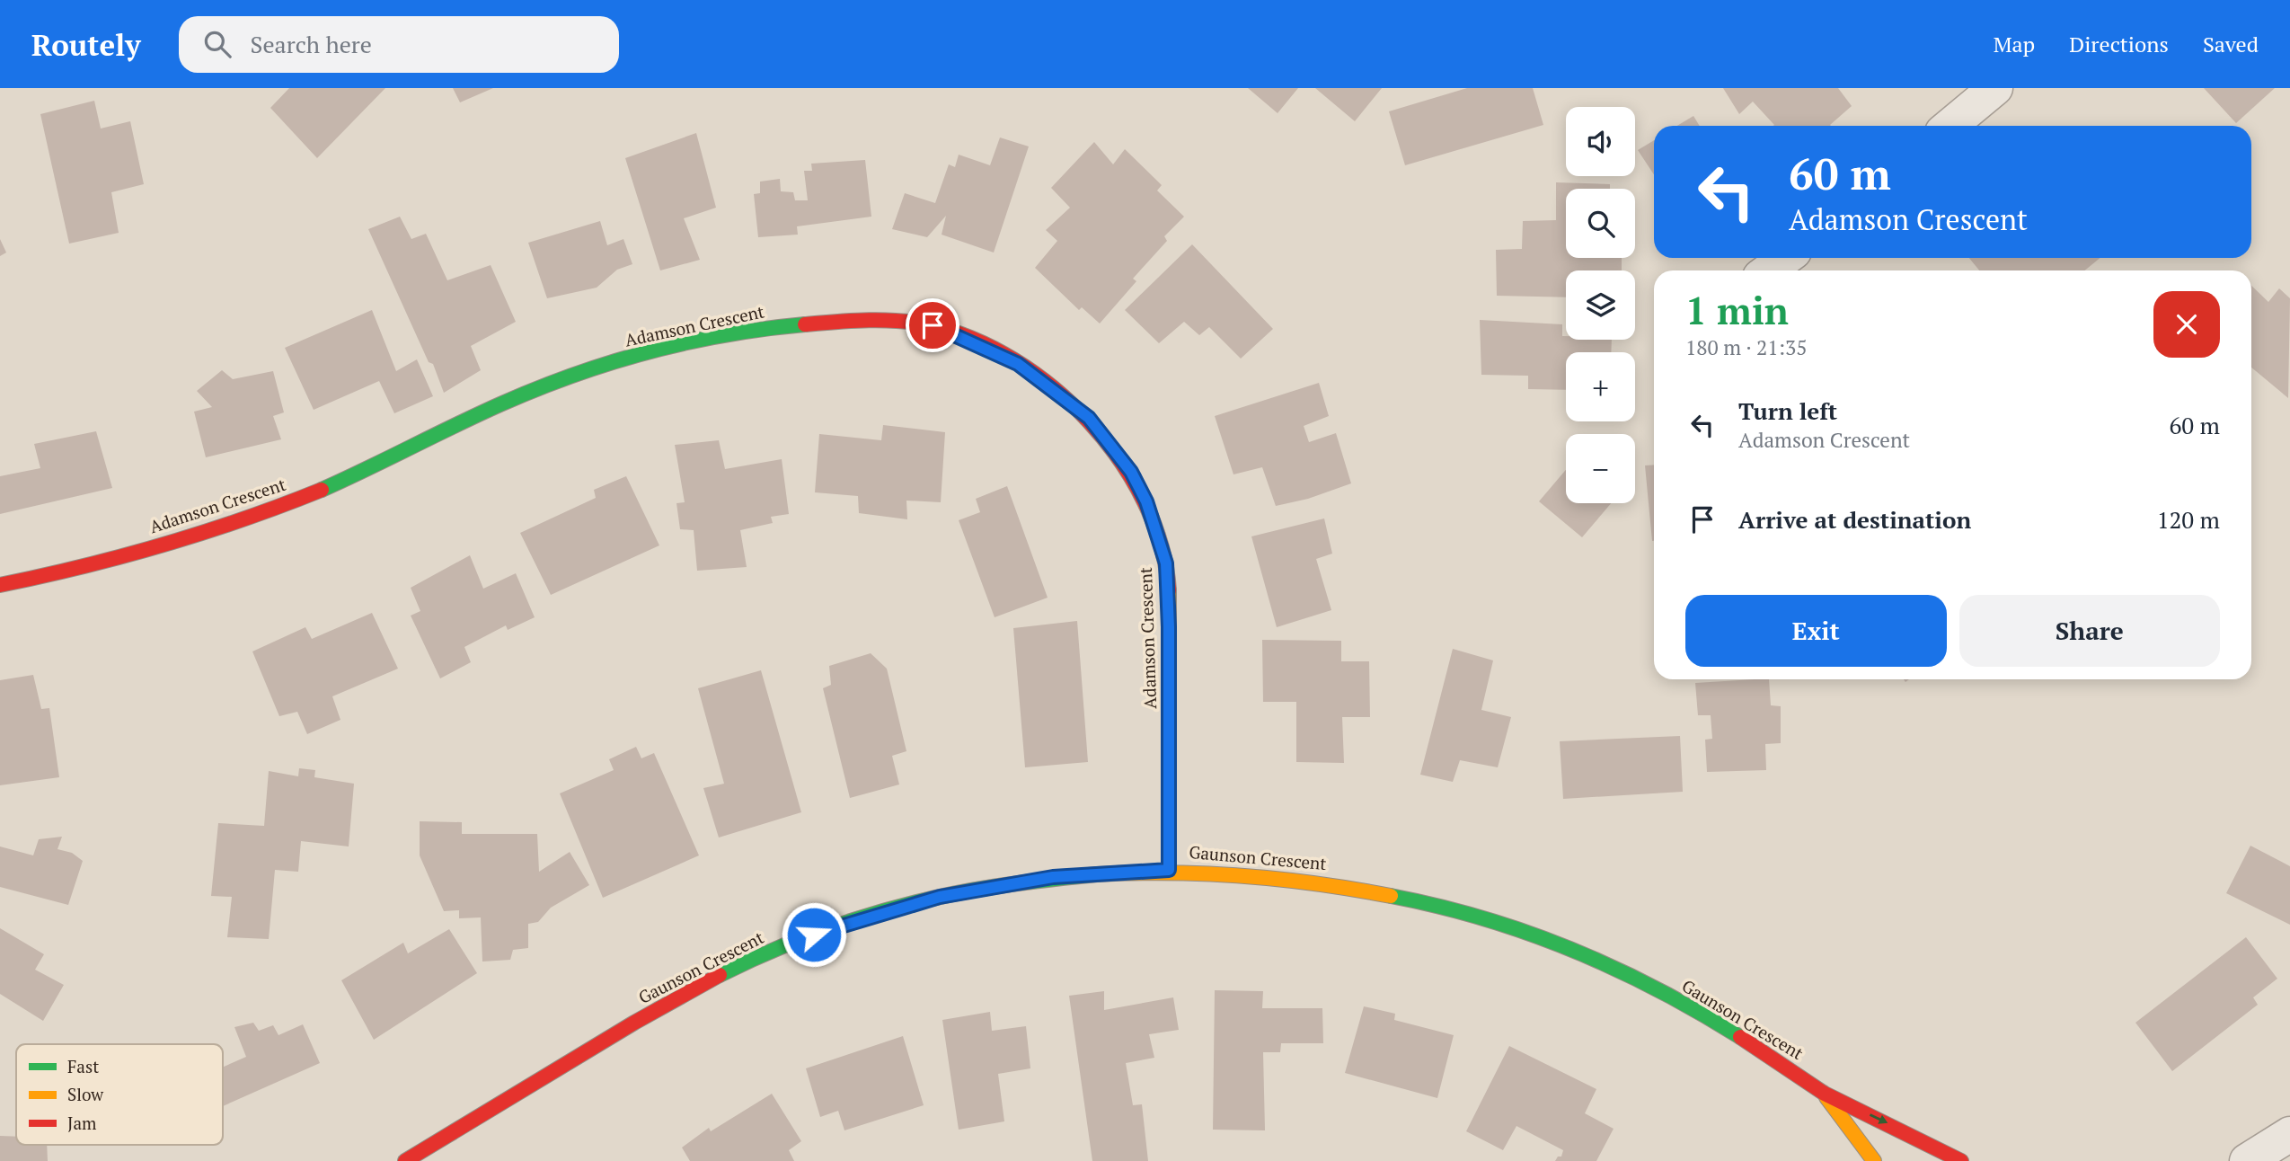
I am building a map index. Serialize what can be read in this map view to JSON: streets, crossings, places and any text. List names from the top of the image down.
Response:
{
  "streets": {
    "street": ["Adamson Crescent", "Gaunson Crescent"]
  },
  "crossings": [
    ["Adamson Crescent", "Gaunson Crescent"]
  ],
  "legend": ["Fast", "Slow", "Jam"],
  "page": {
    "header": "Routely",
    "search": "Search here",
    "nav": ["Map", "Directions", "Saved"],
    "map_buttons": ["+", "−"],
    "turn": ["60 m", "Adamson Crescent"],
    "heading": ["1 min", "180 m · 21:35"],
    "list": [
      {
        "name": "Turn left",
        "note": "Adamson Crescent",
        "value": "60 m"
      },
      {
        "name": "Arrive at destination",
        "value": "120 m"
      }
    ],
    "buttons": ["Exit", "Share"]
  }
}
